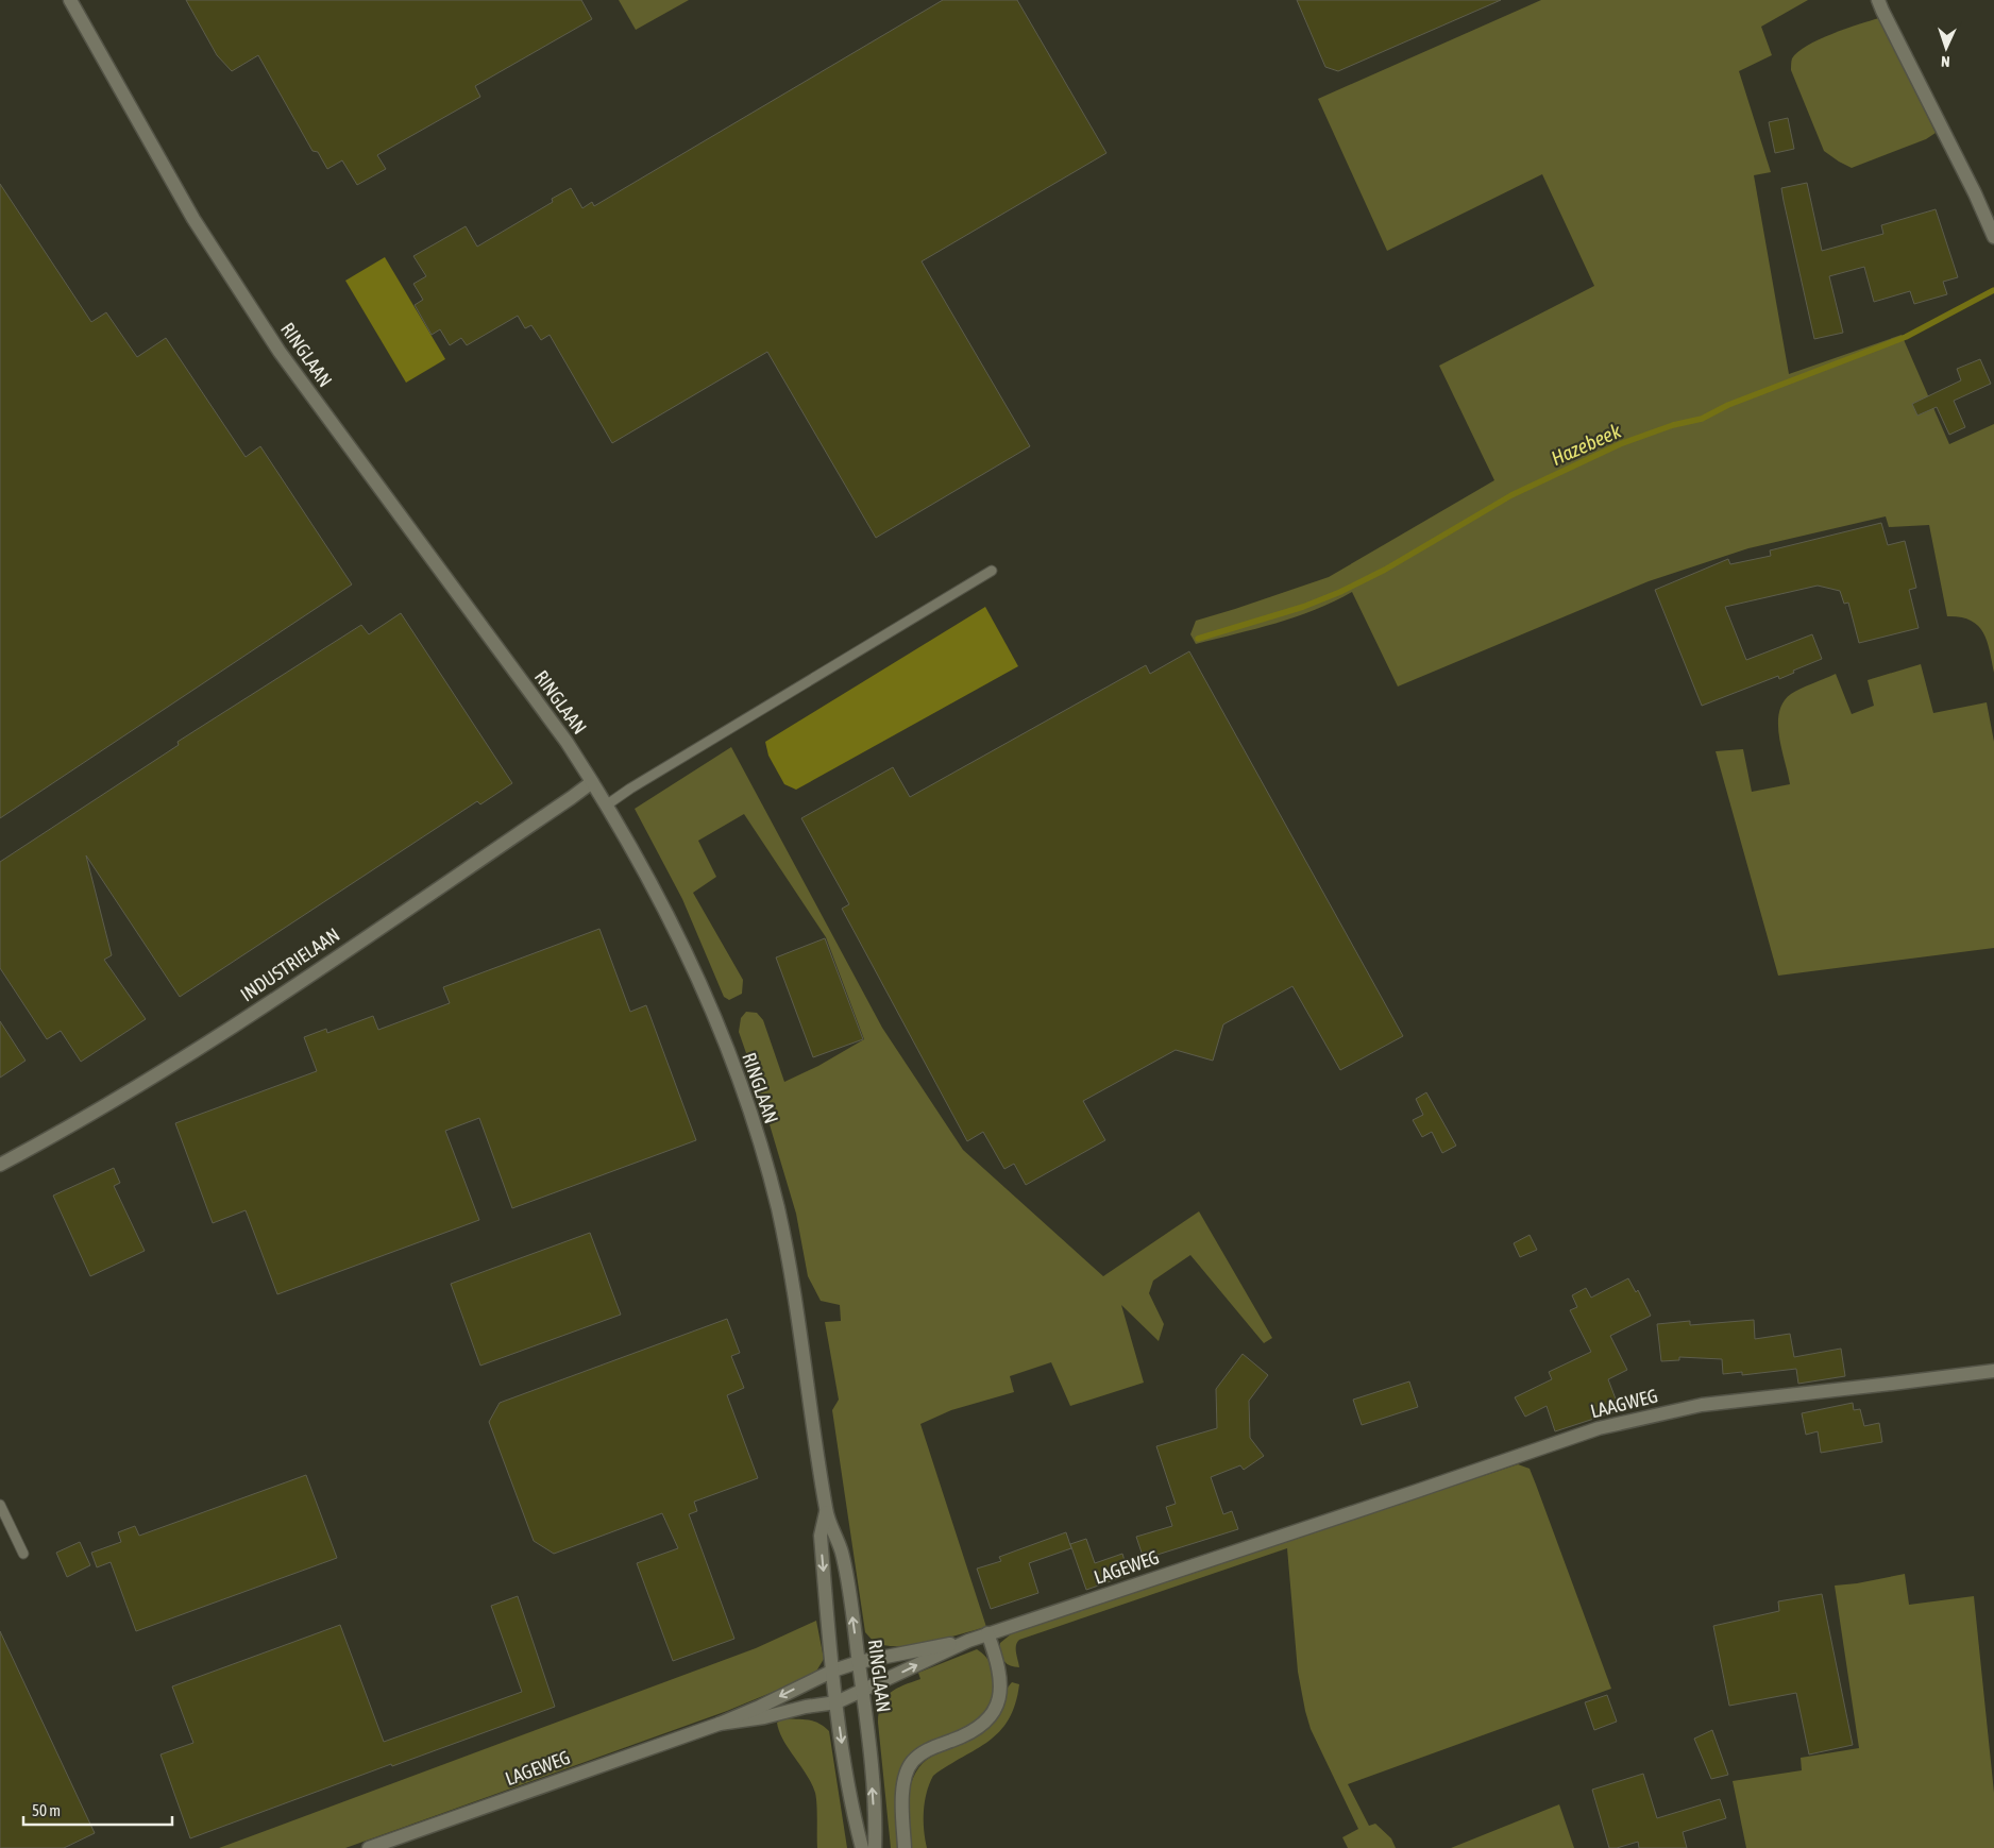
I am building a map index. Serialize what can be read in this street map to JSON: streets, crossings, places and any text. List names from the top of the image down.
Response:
{
  "streets": {
    "street": [
      "RINGLAAN",
      "INDUSTRIELAAN",
      "LAAGWEG",
      "LAGEWEG"
    ]
  },
  "crossings": [
    ["RINGLAAN", "INDUSTRIELAAN"],
    ["RINGLAAN", "LAGEWEG"],
    ["LAAGWEG", "LAGEWEG"]
  ],
  "water": ["Hazebeek"],
  "scale_bar": "50 m",
  "north": "bottom"
}
